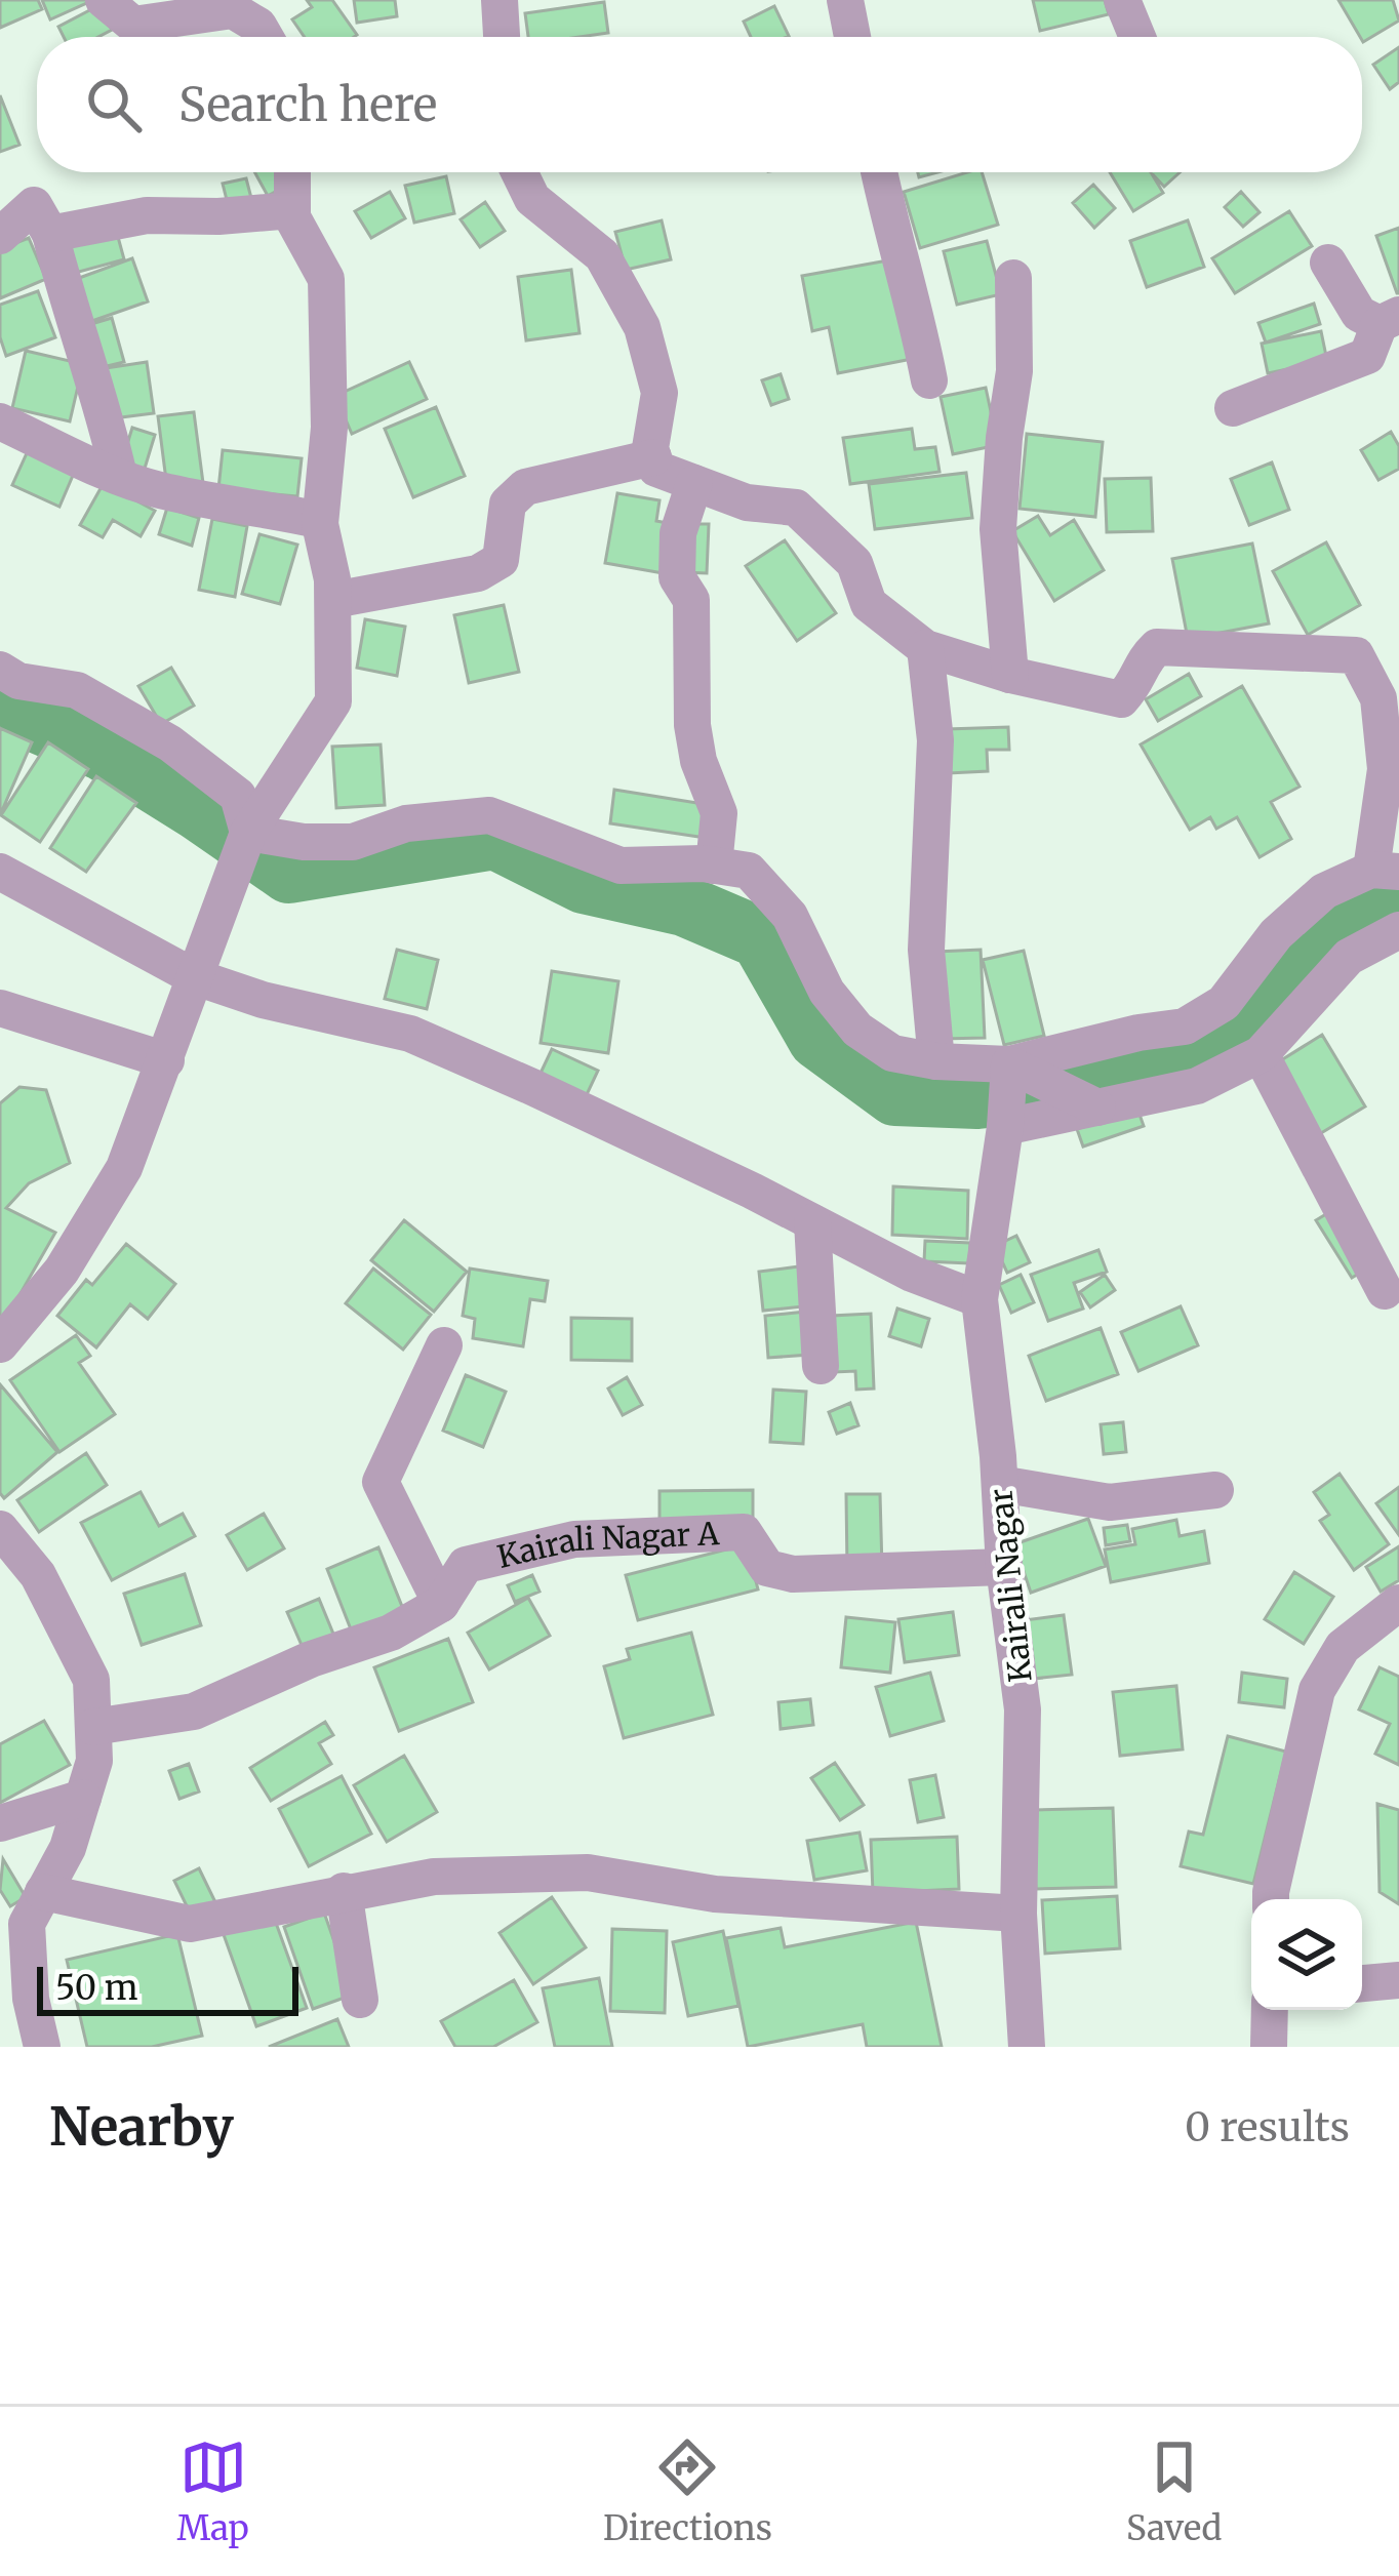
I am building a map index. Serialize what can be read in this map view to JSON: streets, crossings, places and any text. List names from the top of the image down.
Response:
{
  "streets": {
    "street": ["Kairali Nagar A", "Kairali Nagar"]
  },
  "crossings": [
    ["Kairali Nagar A", "Kairali Nagar"]
  ],
  "scale_bar": "50 m",
  "page": {
    "search": "Search here",
    "scale": "50 m",
    "heading": ["Nearby", "0 results"],
    "nav": ["Map", "Directions", "Saved"]
  }
}
